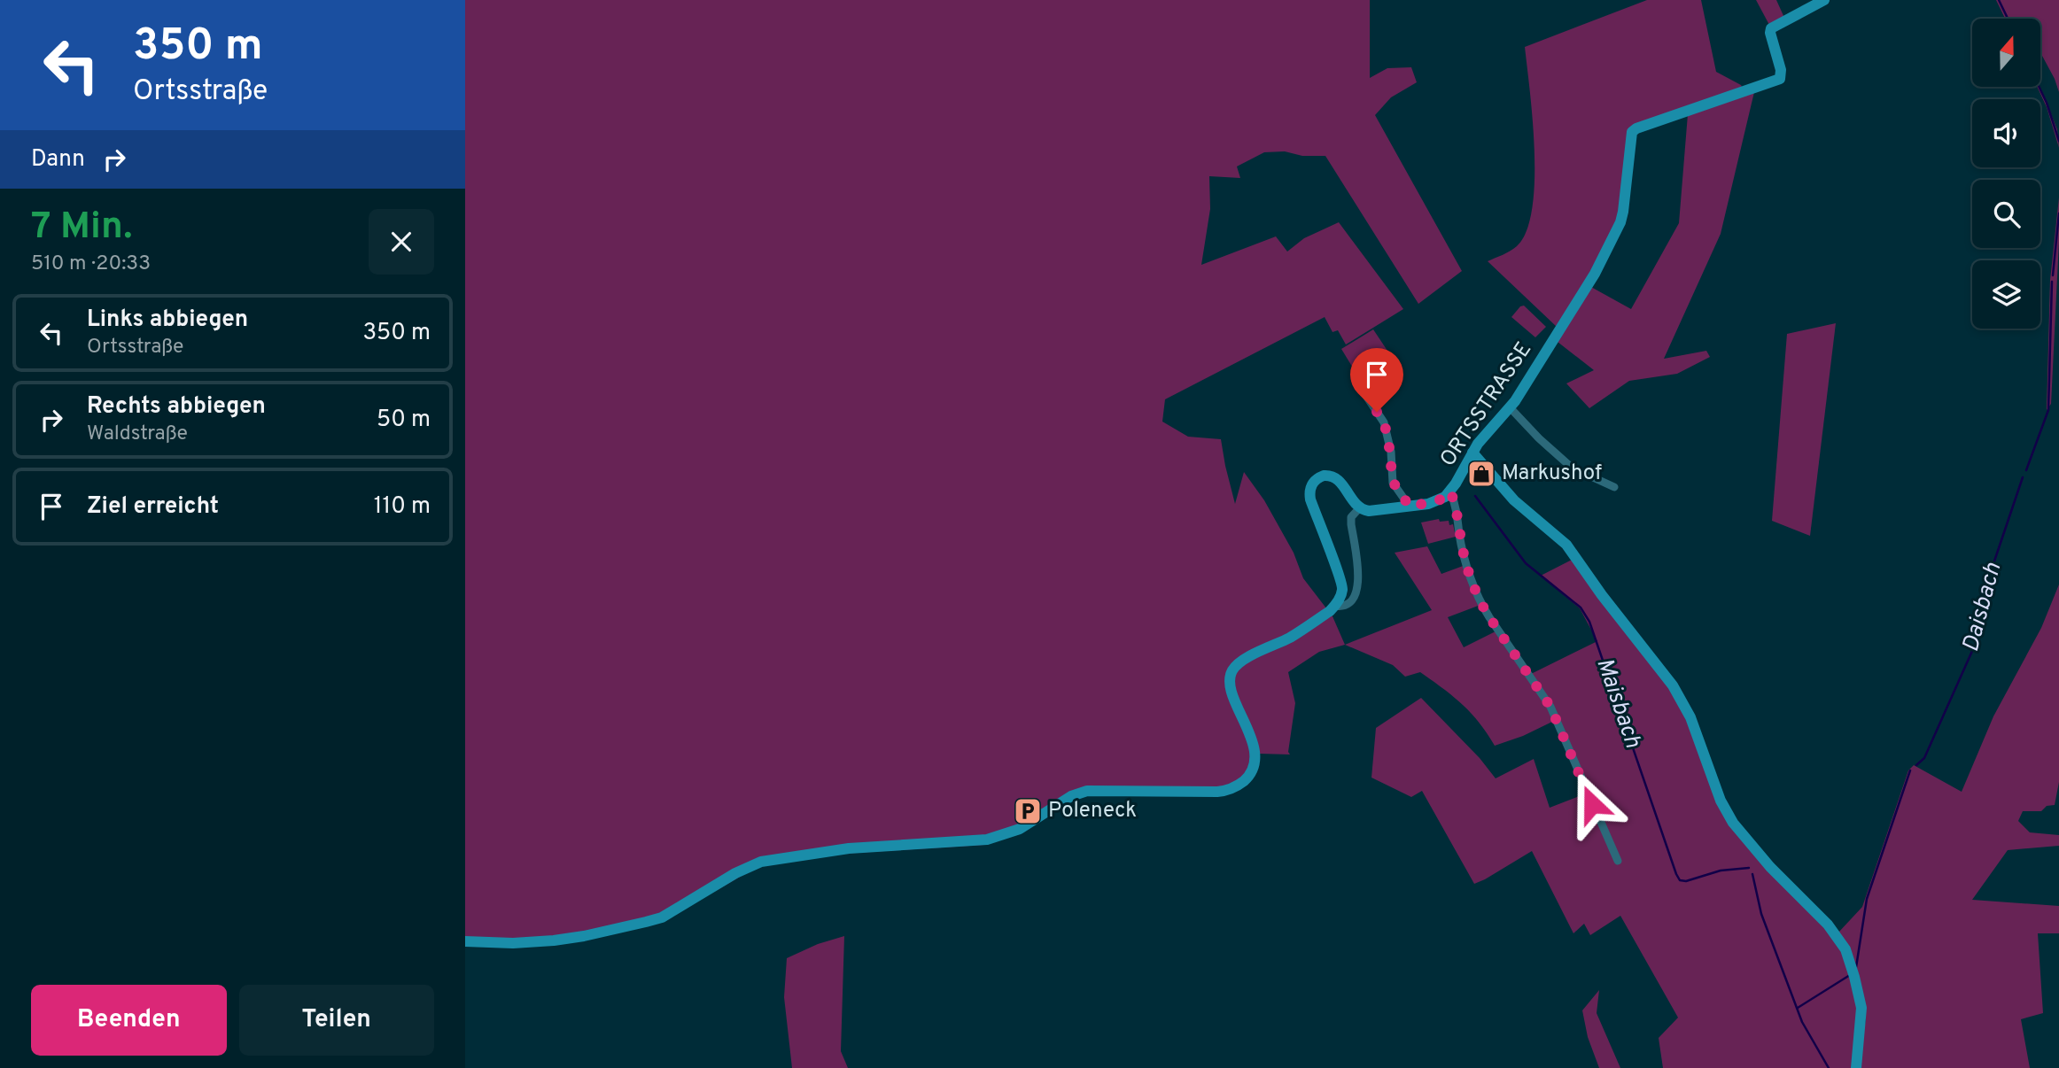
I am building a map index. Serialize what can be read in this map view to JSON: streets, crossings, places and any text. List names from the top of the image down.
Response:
{
  "streets": {
    "street": ["ORTSSTRASSE"]
  },
  "water": ["Daisbach", "Maisbach"],
  "places": {
    "shop": ["Markushof"],
    "parking": ["Poleneck"]
  },
  "north": "top",
  "page": {
    "turn": ["350 m", "Ortsstraße"],
    "then": "Dann",
    "heading": ["7 Min.", "510 m · 20:33"],
    "list": [
      {
        "name": "Links abbiegen",
        "note": "Ortsstraße",
        "value": "350 m"
      },
      {
        "name": "Rechts abbiegen",
        "note": "Waldstraße",
        "value": "50 m"
      },
      {
        "name": "Ziel erreicht",
        "value": "110 m"
      }
    ],
    "buttons": ["Beenden", "Teilen"]
  }
}
